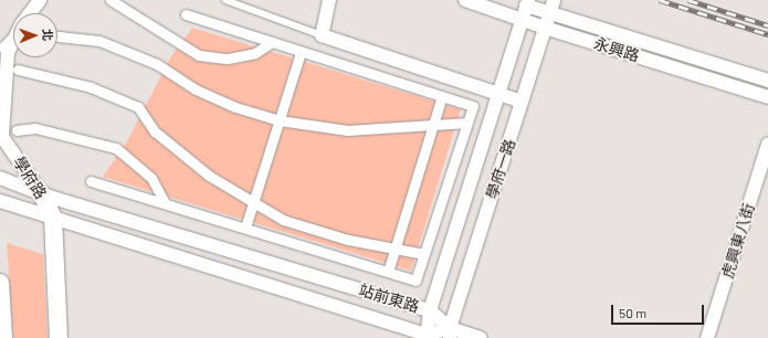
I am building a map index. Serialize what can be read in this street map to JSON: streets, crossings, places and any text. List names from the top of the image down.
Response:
{
  "streets": {
    "street": [
      "永興路",
      "學府一路",
      "學府路",
      "虎興東八街",
      "站前東路"
    ]
  },
  "crossings": [
    ["永興路", "學府一路"],
    ["學府一路", "站前東路"],
    ["學府路", "站前東路"]
  ],
  "scale_bar": "50 m",
  "north": "right"
}
